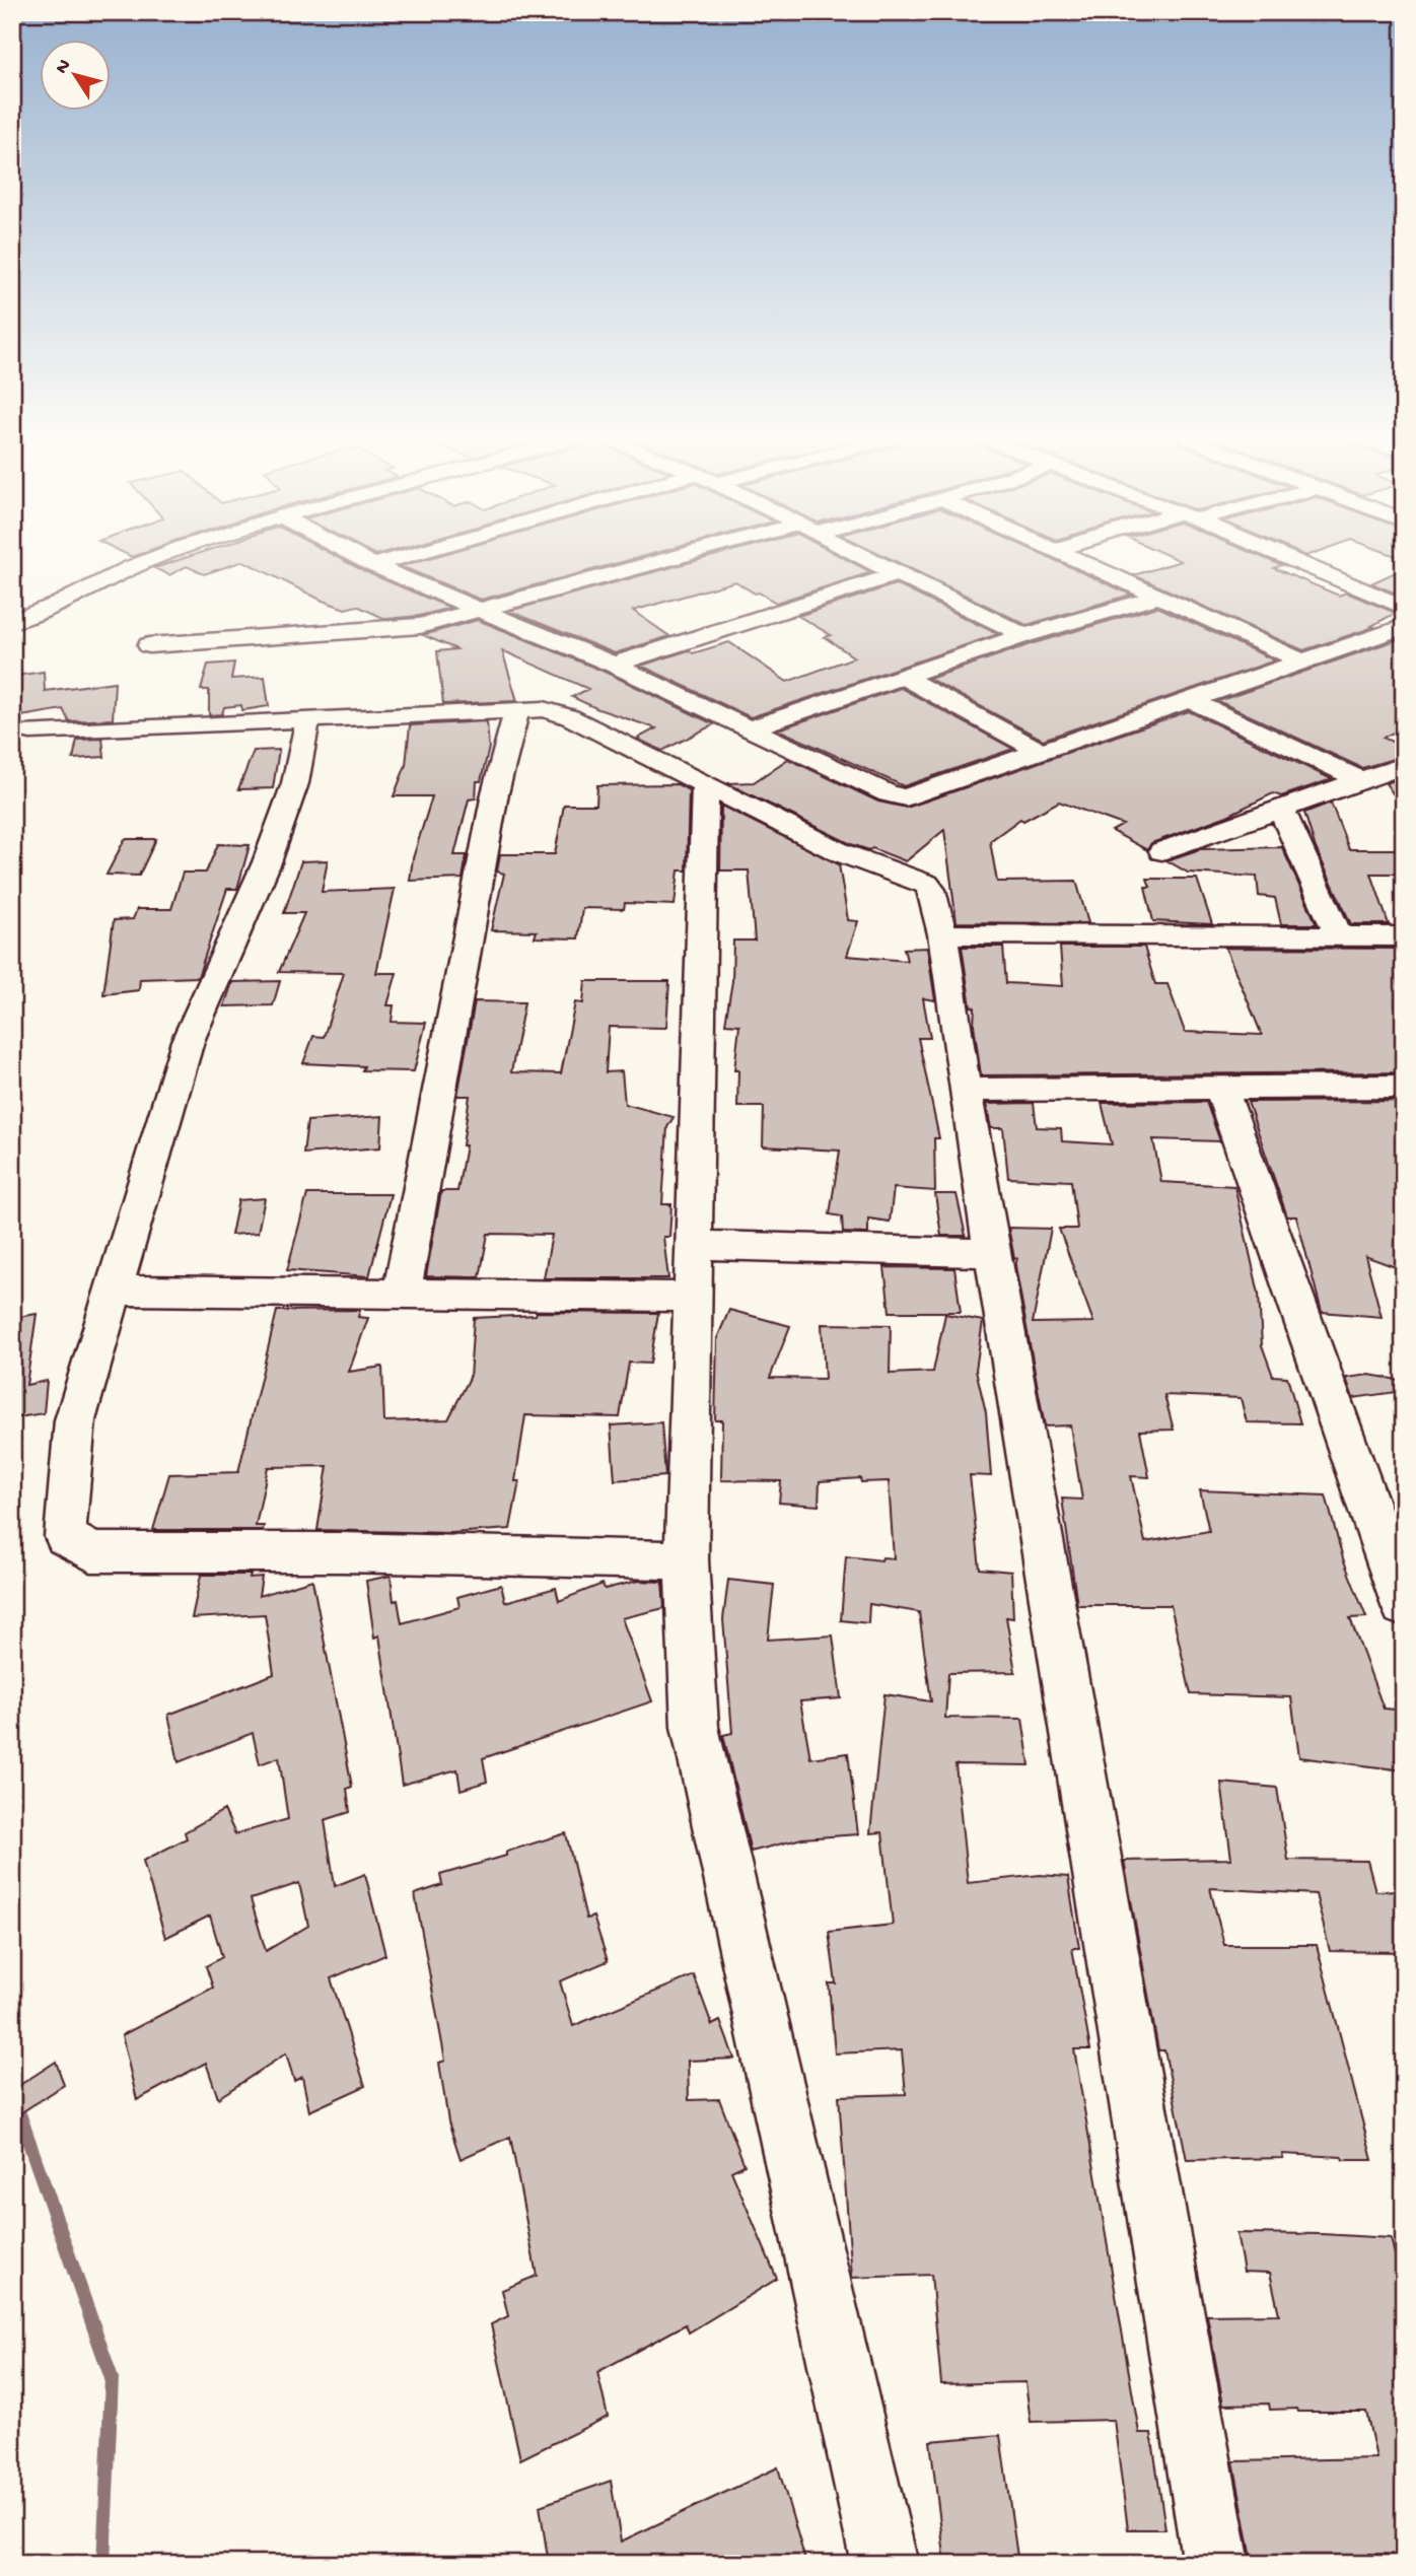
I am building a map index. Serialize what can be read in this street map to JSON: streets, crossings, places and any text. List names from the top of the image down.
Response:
{
  "north": "top left"
}
